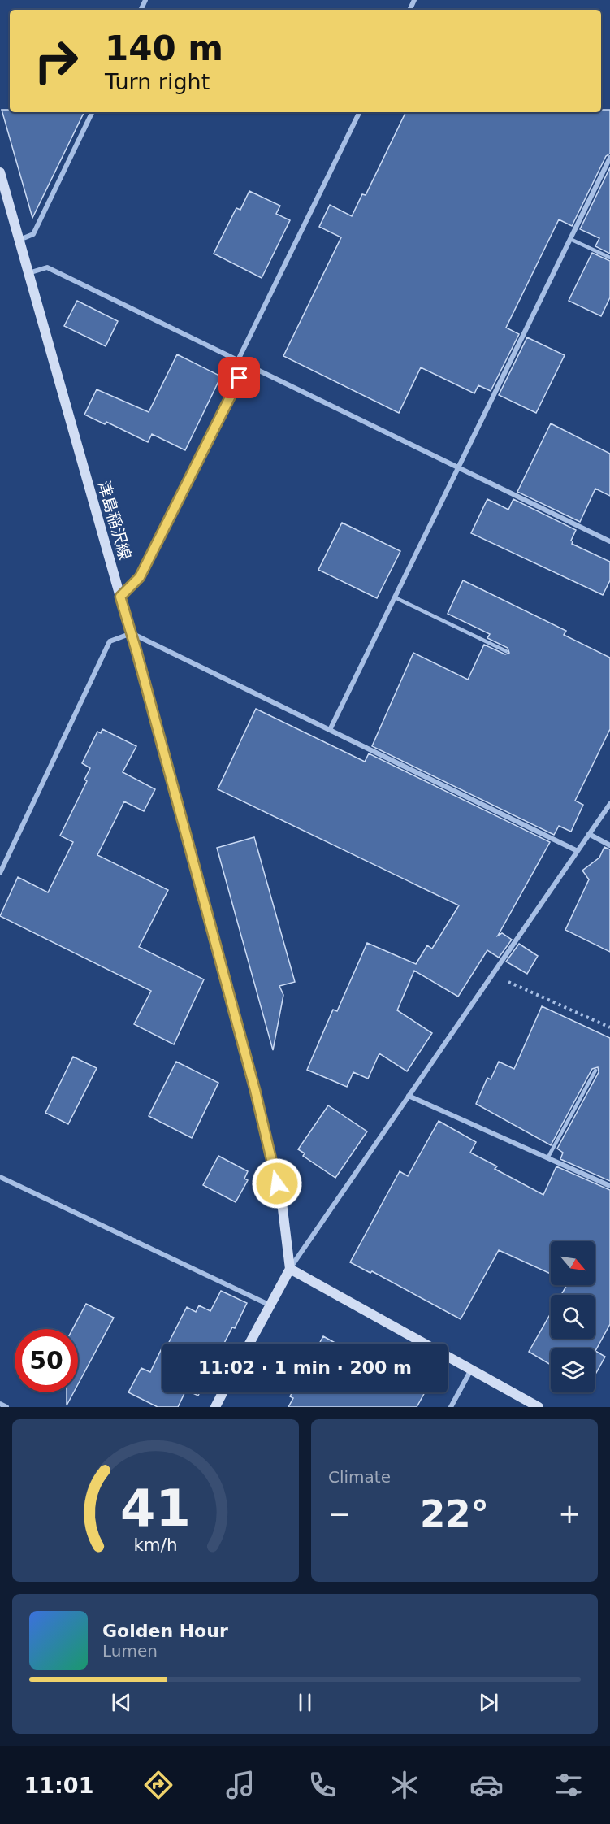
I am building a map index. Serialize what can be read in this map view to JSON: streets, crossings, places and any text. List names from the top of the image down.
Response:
{
  "streets": {
    "main road": ["津島稲沢線"]
  },
  "north": "bottom right",
  "page": {
    "turn": ["140 m", "Turn right"],
    "limit": "50",
    "trip": "11:02 · 1 min · 200 m",
    "tile": "Climate",
    "heat": ["−", "22°", "+"],
    "song": ["Golden Hour", "Lumen"],
    "tabs": "11:01",
    "gauge": ["41", "km/h"]
  }
}
